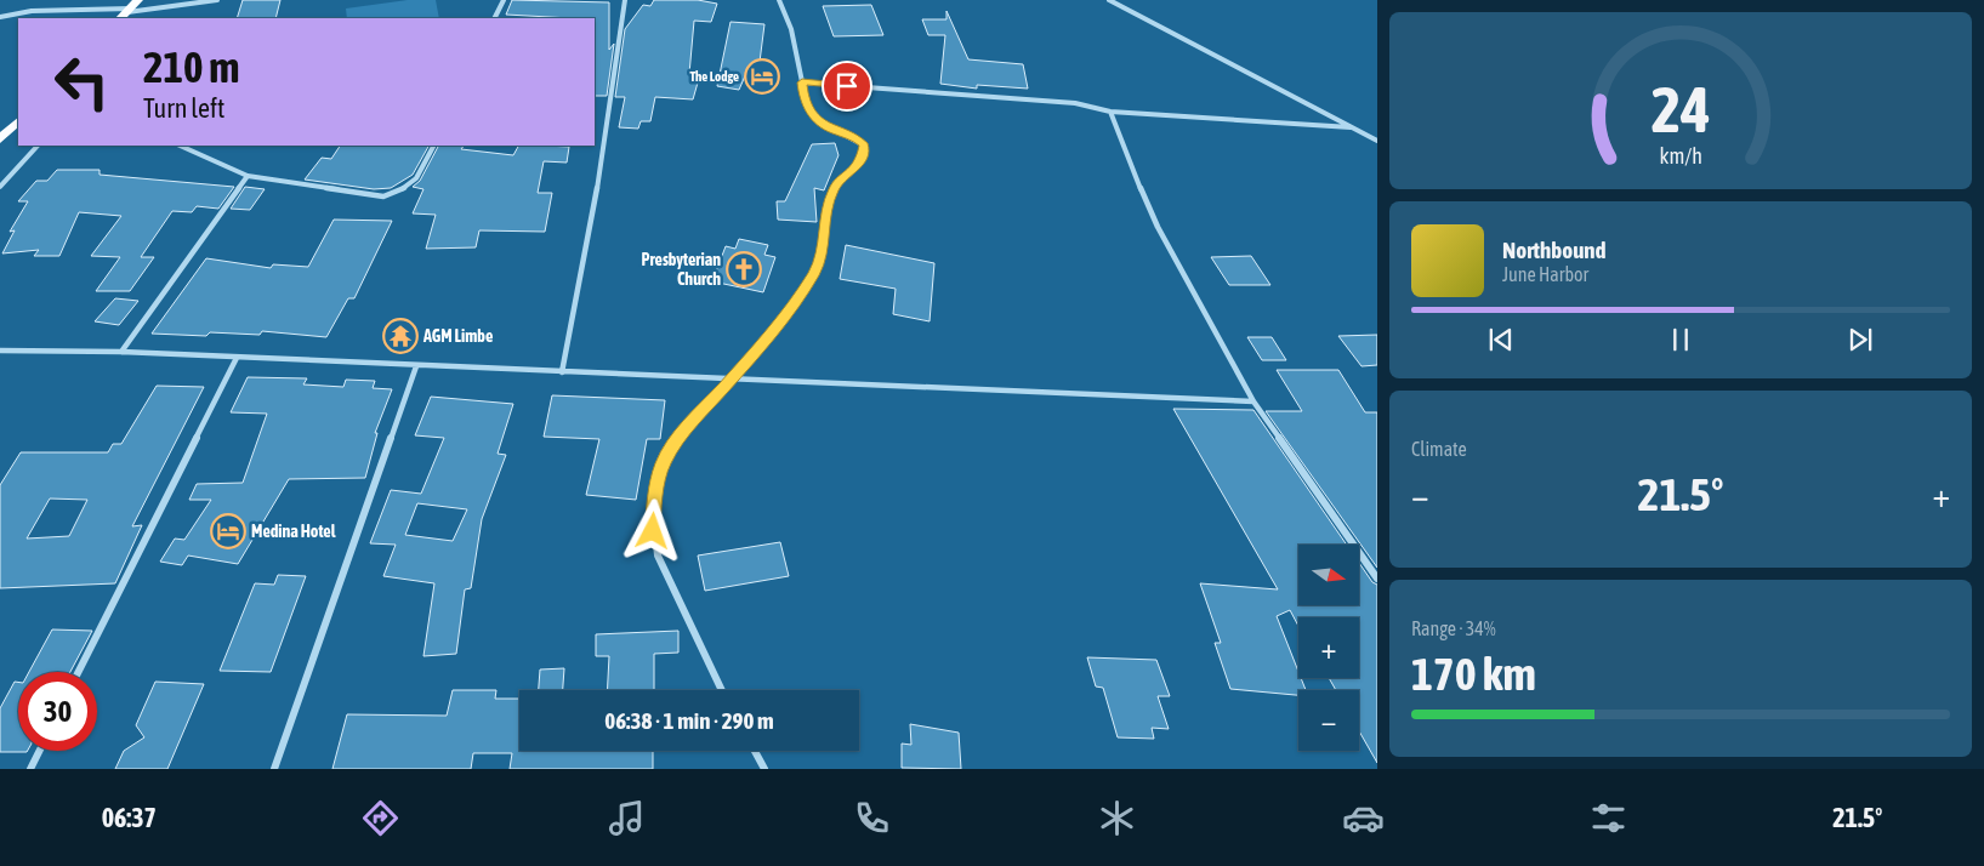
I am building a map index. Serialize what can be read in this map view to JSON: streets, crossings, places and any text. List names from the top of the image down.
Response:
{
  "places": {
    "hotel": ["The Lodge", "Medina Hotel"],
    "church": ["Presbyterian Church"],
    "temple": ["AGM Limbe"]
  },
  "north": "right",
  "page": {
    "turn": ["210 m", "Turn left"],
    "song": ["Northbound", "June Harbor"],
    "tile": [
      "Climate",
      ["Range · 34%", "170 km"]
    ],
    "heat": ["−", "21.5°", "+"],
    "map_buttons": ["+", "−"],
    "limit": "30",
    "trip": "06:38 · 1 min · 290 m",
    "tabs": ["06:37", "21.5°"],
    "gauge": ["24", "km/h"]
  }
}
